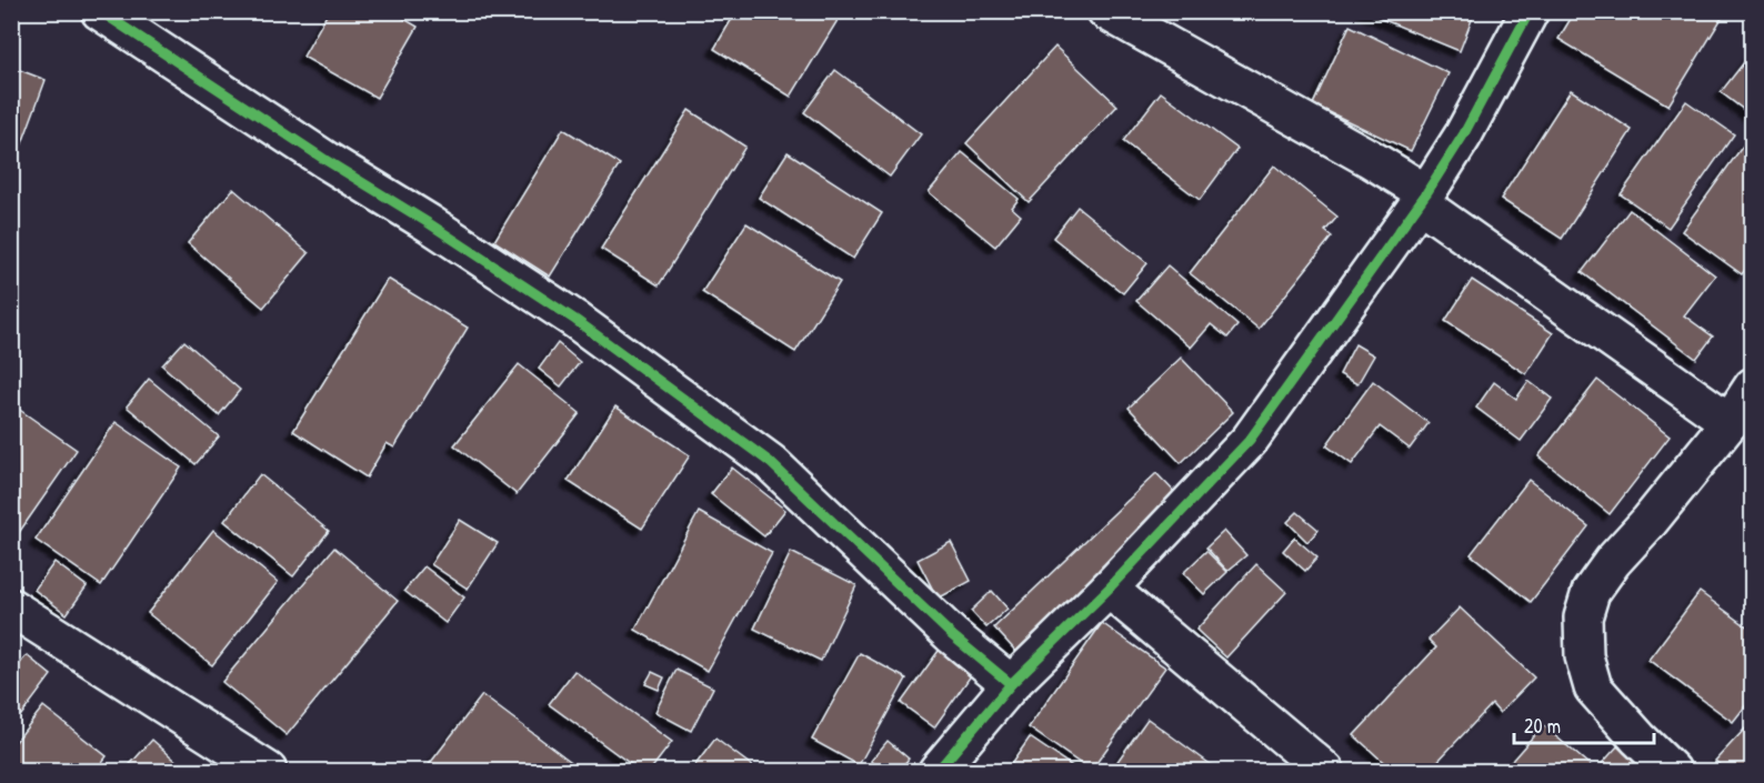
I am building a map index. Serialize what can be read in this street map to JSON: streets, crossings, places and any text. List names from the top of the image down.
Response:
{
  "scale_bar": "20 m"
}
